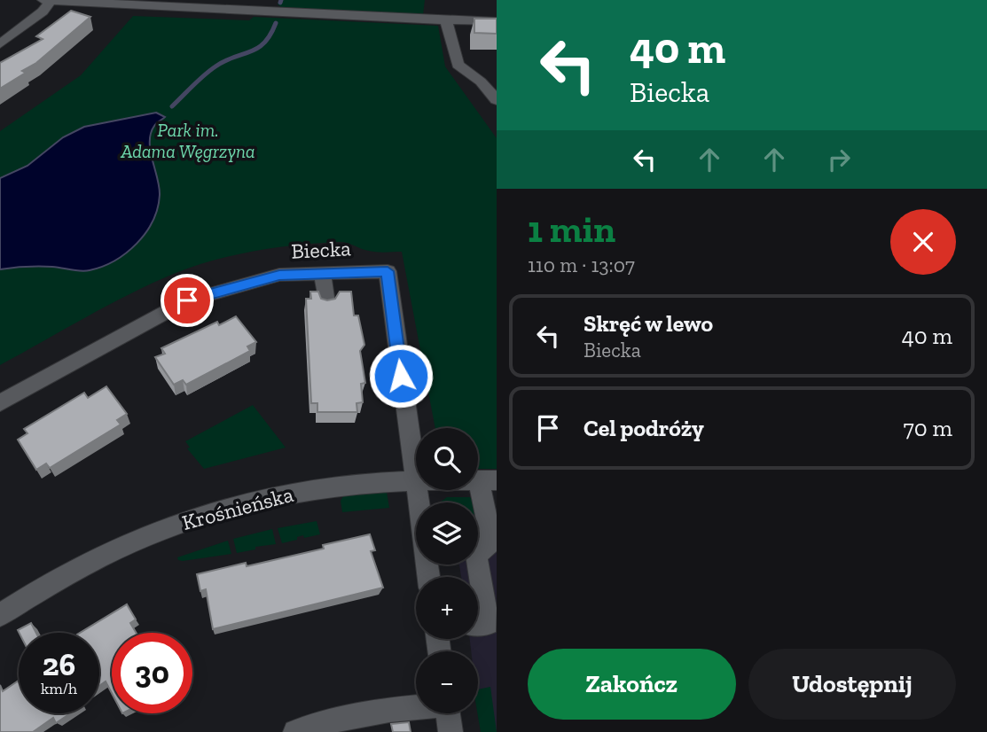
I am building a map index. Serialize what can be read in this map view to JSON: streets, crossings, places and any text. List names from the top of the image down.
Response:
{
  "streets": {
    "street": ["Biecka", "Krośnieńska"]
  },
  "crossings": [
    ["Biecka", "Krośnieńska"]
  ],
  "parks": ["Park im. Adama Węgrzyna"],
  "page": {
    "turn": ["40 m", "Biecka"],
    "heading": ["1 min", "110 m · 13:07"],
    "list": [
      {
        "name": "Skręć w lewo",
        "note": "Biecka",
        "value": "40 m"
      },
      {
        "name": "Cel podróży",
        "value": "70 m"
      }
    ],
    "map_buttons": ["+", "−"],
    "speed": "26 km/h",
    "limit": "30",
    "buttons": ["Zakończ", "Udostępnij"]
  }
}
